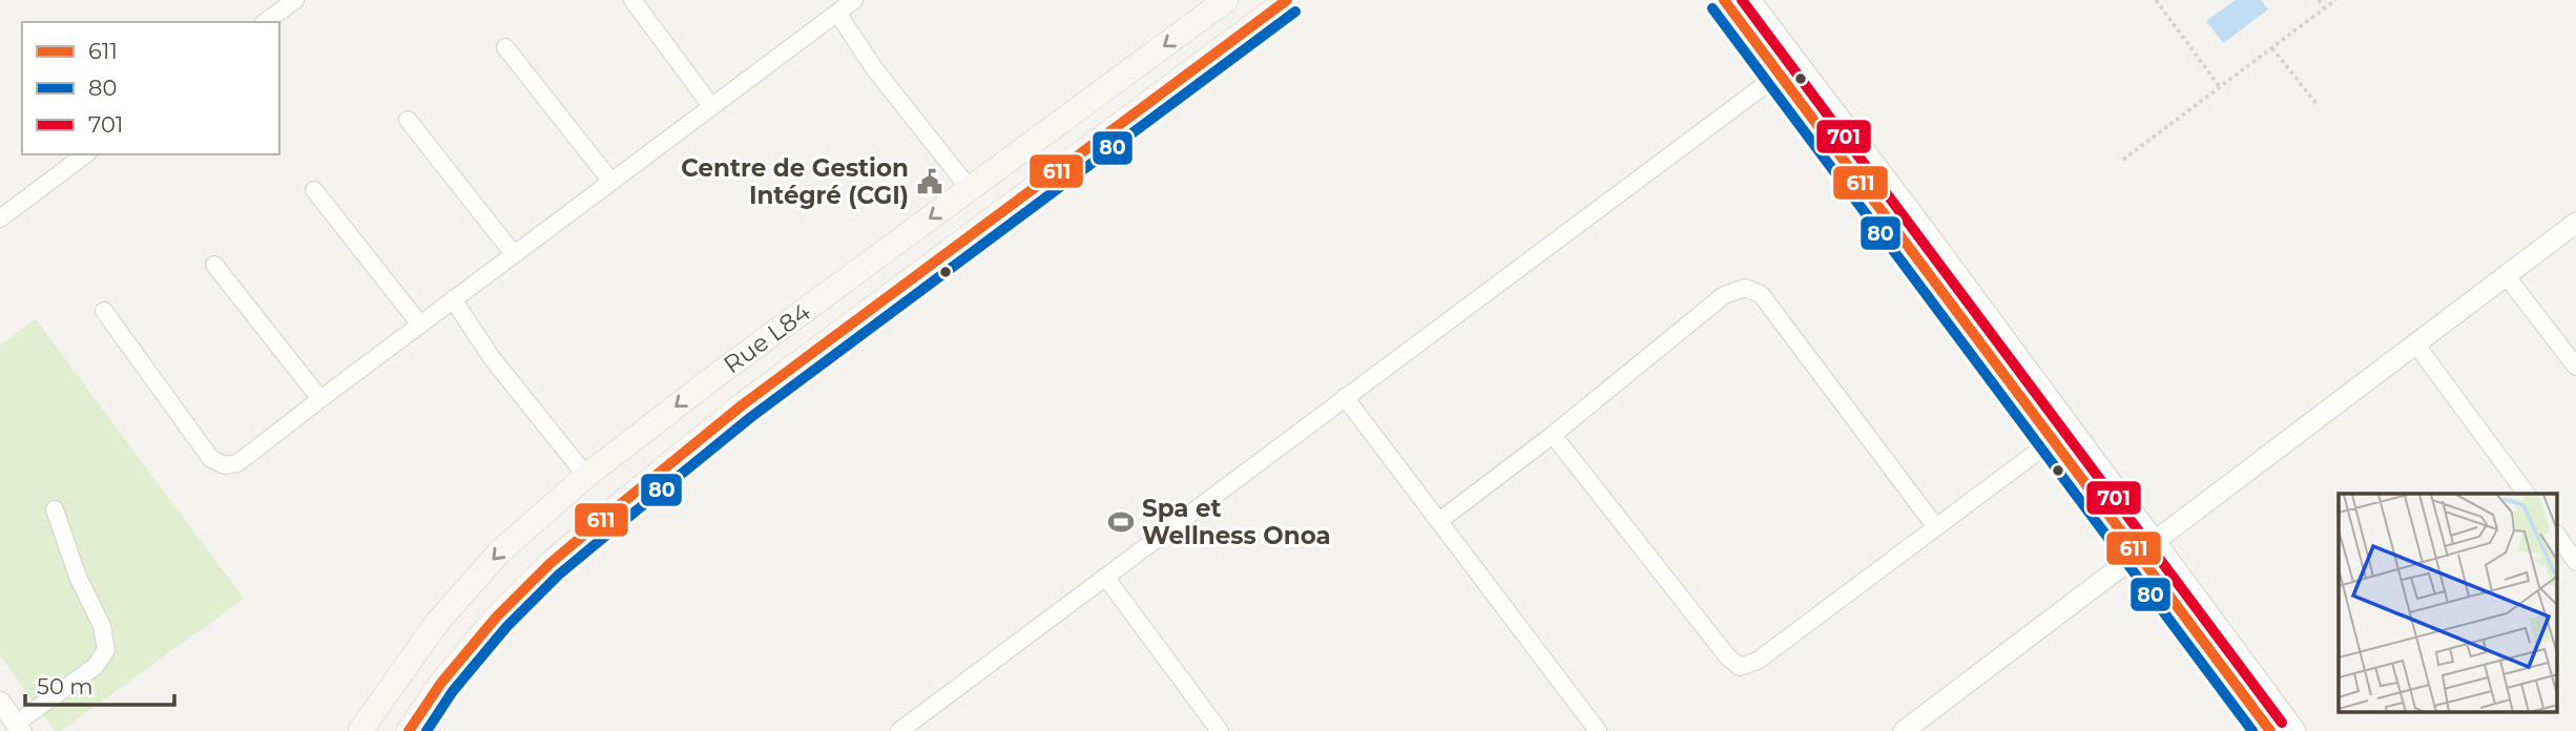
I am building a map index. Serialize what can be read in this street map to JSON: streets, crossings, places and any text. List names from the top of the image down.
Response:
{
  "streets": {
    "main road": ["Rue L84"]
  },
  "places": {
    "public building": ["Centre de Gestion Intégré (CGI)"],
    "sports": ["Spa et Wellness Onoa"]
  },
  "lines": ["transit line 611", "transit line 701", "transit line 80"],
  "legend": ["611", "80", "701"],
  "scale_bar": "50 m"
}
